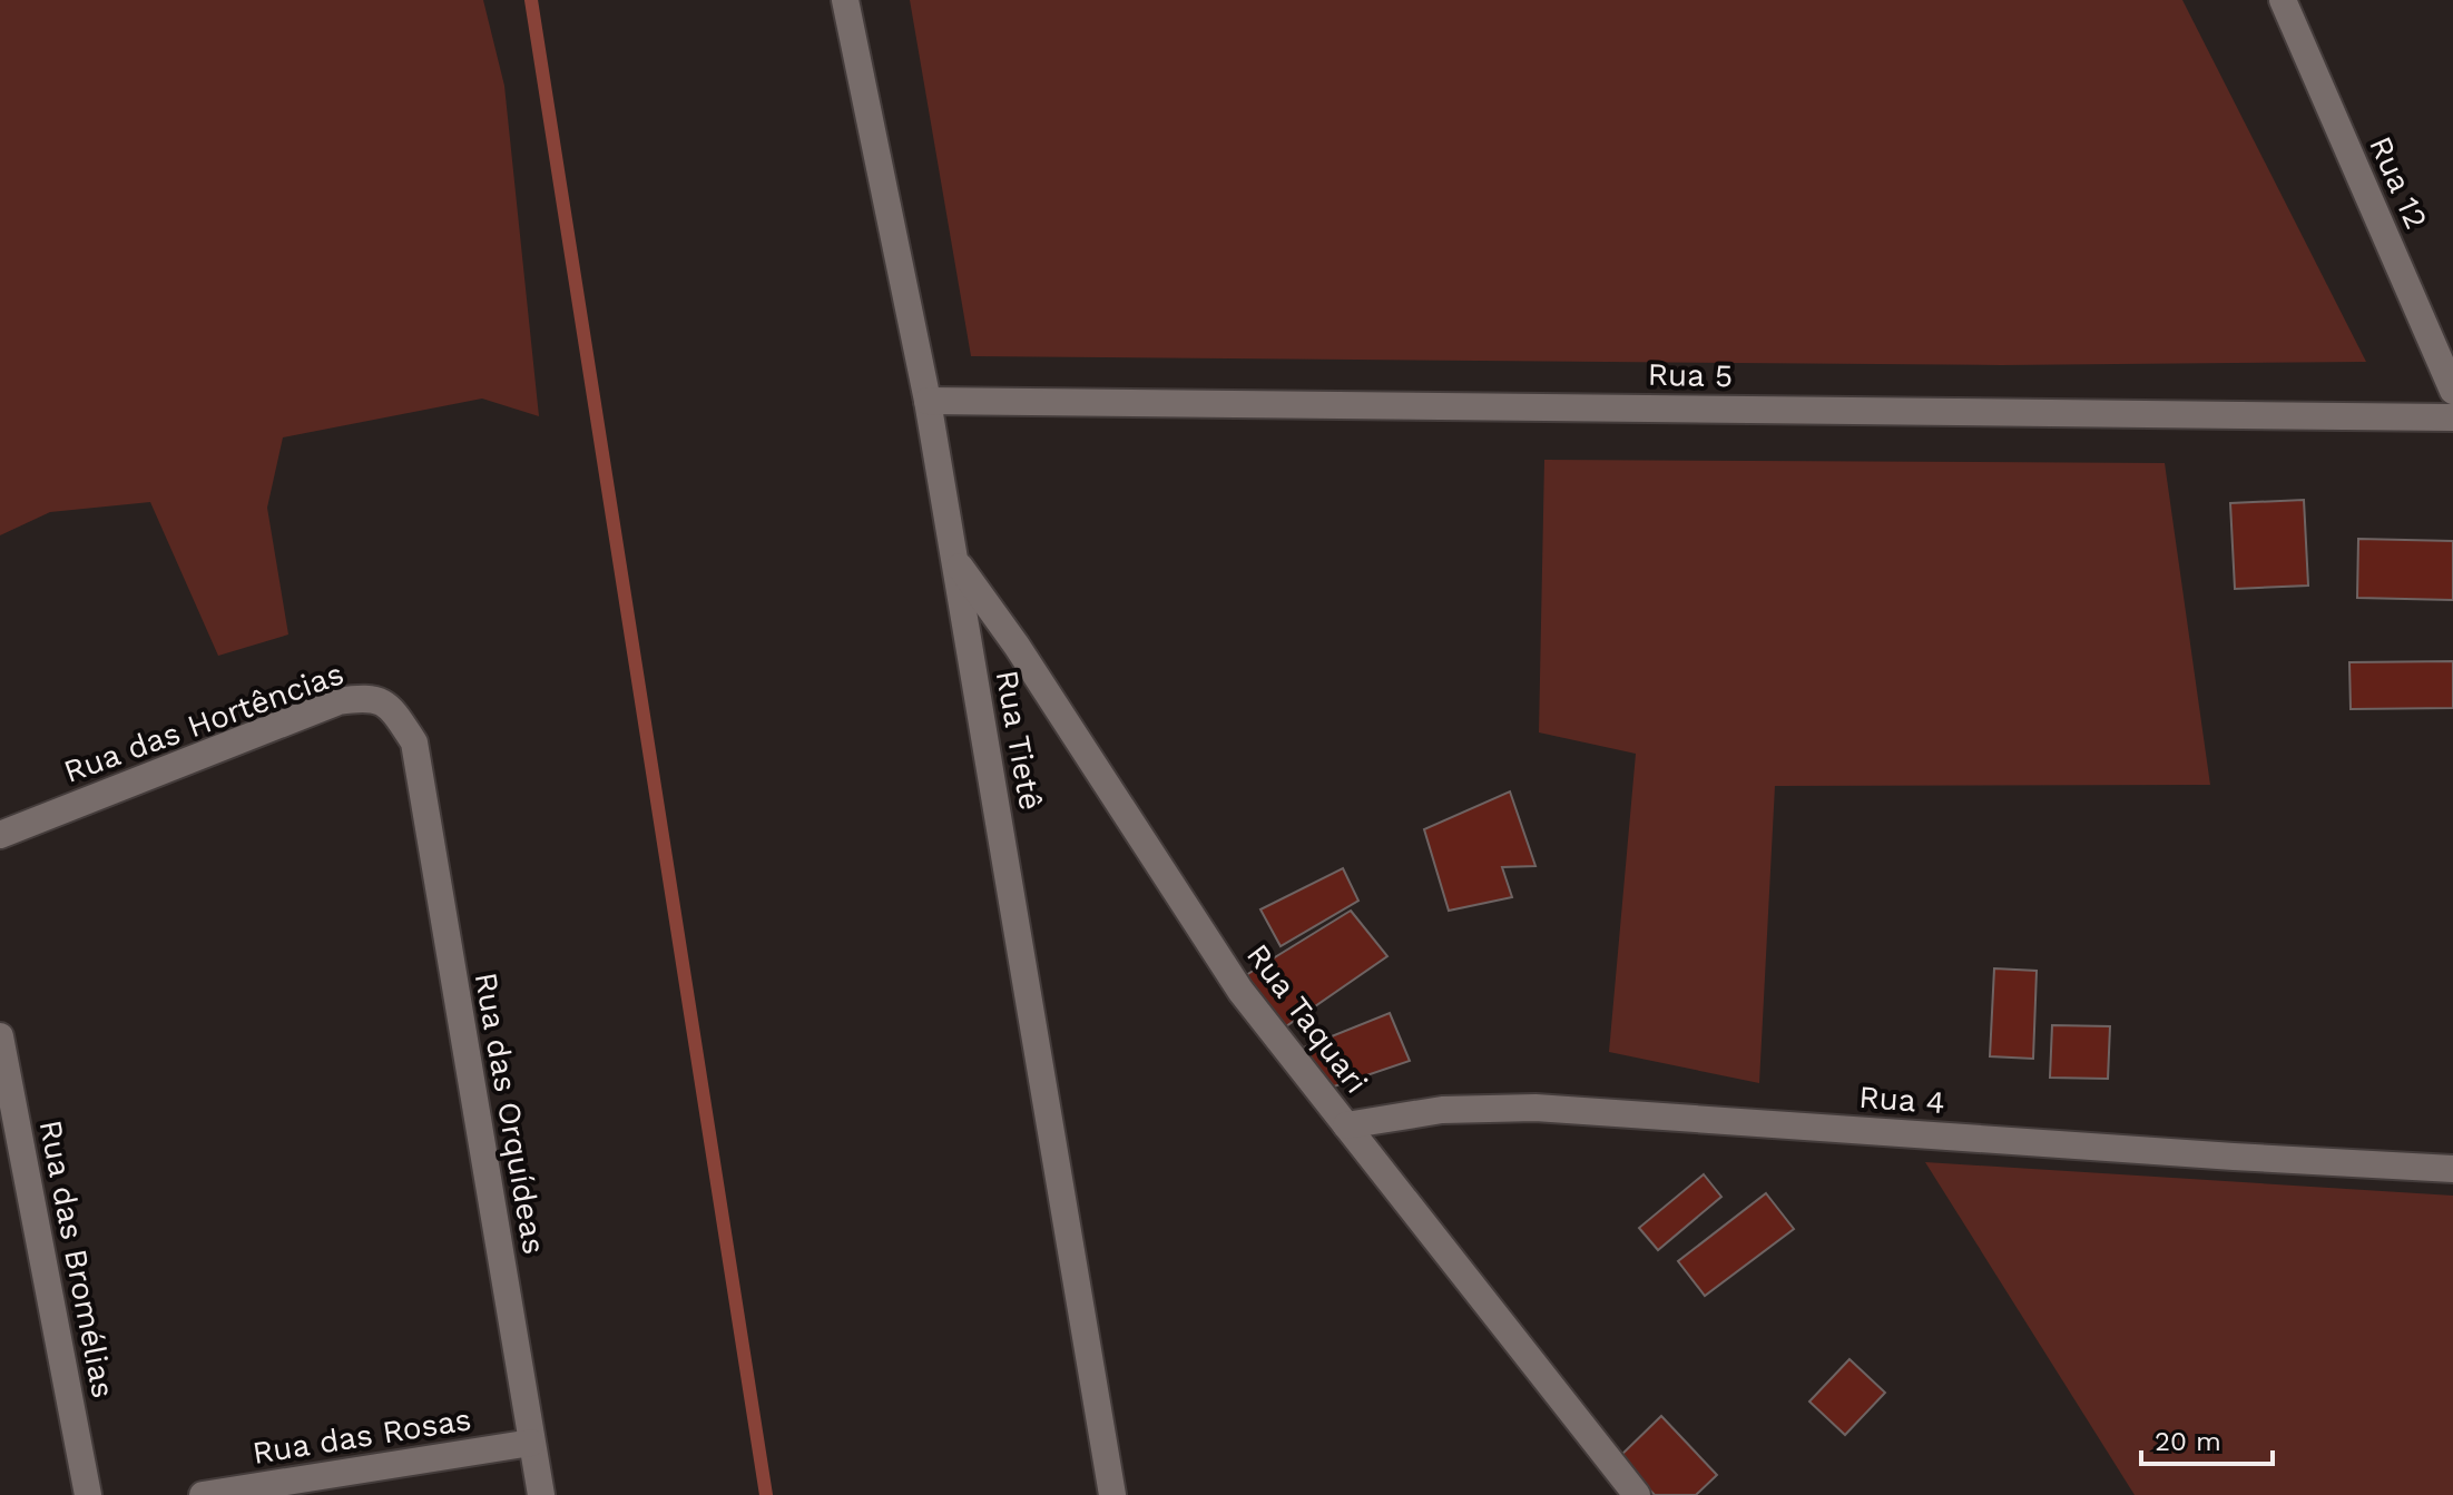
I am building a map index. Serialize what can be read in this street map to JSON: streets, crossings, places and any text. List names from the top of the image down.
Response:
{
  "streets": {
    "street": [
      "Rua 12",
      "Rua 5",
      "Rua das Hortências",
      "Rua Tietê",
      "Rua Taquari",
      "Rua 4",
      "Rua das Orquídeas",
      "Rua das Bromélias",
      "Rua das Rosas"
    ]
  },
  "crossings": [
    ["Rua 5", "Rua Tietê"],
    ["Rua das Hortências", "Rua das Orquídeas"],
    ["Rua Tietê", "Rua Taquari"],
    ["Rua Taquari", "Rua 4"],
    ["Rua das Orquídeas", "Rua das Rosas"]
  ],
  "scale_bar": "20 m"
}
